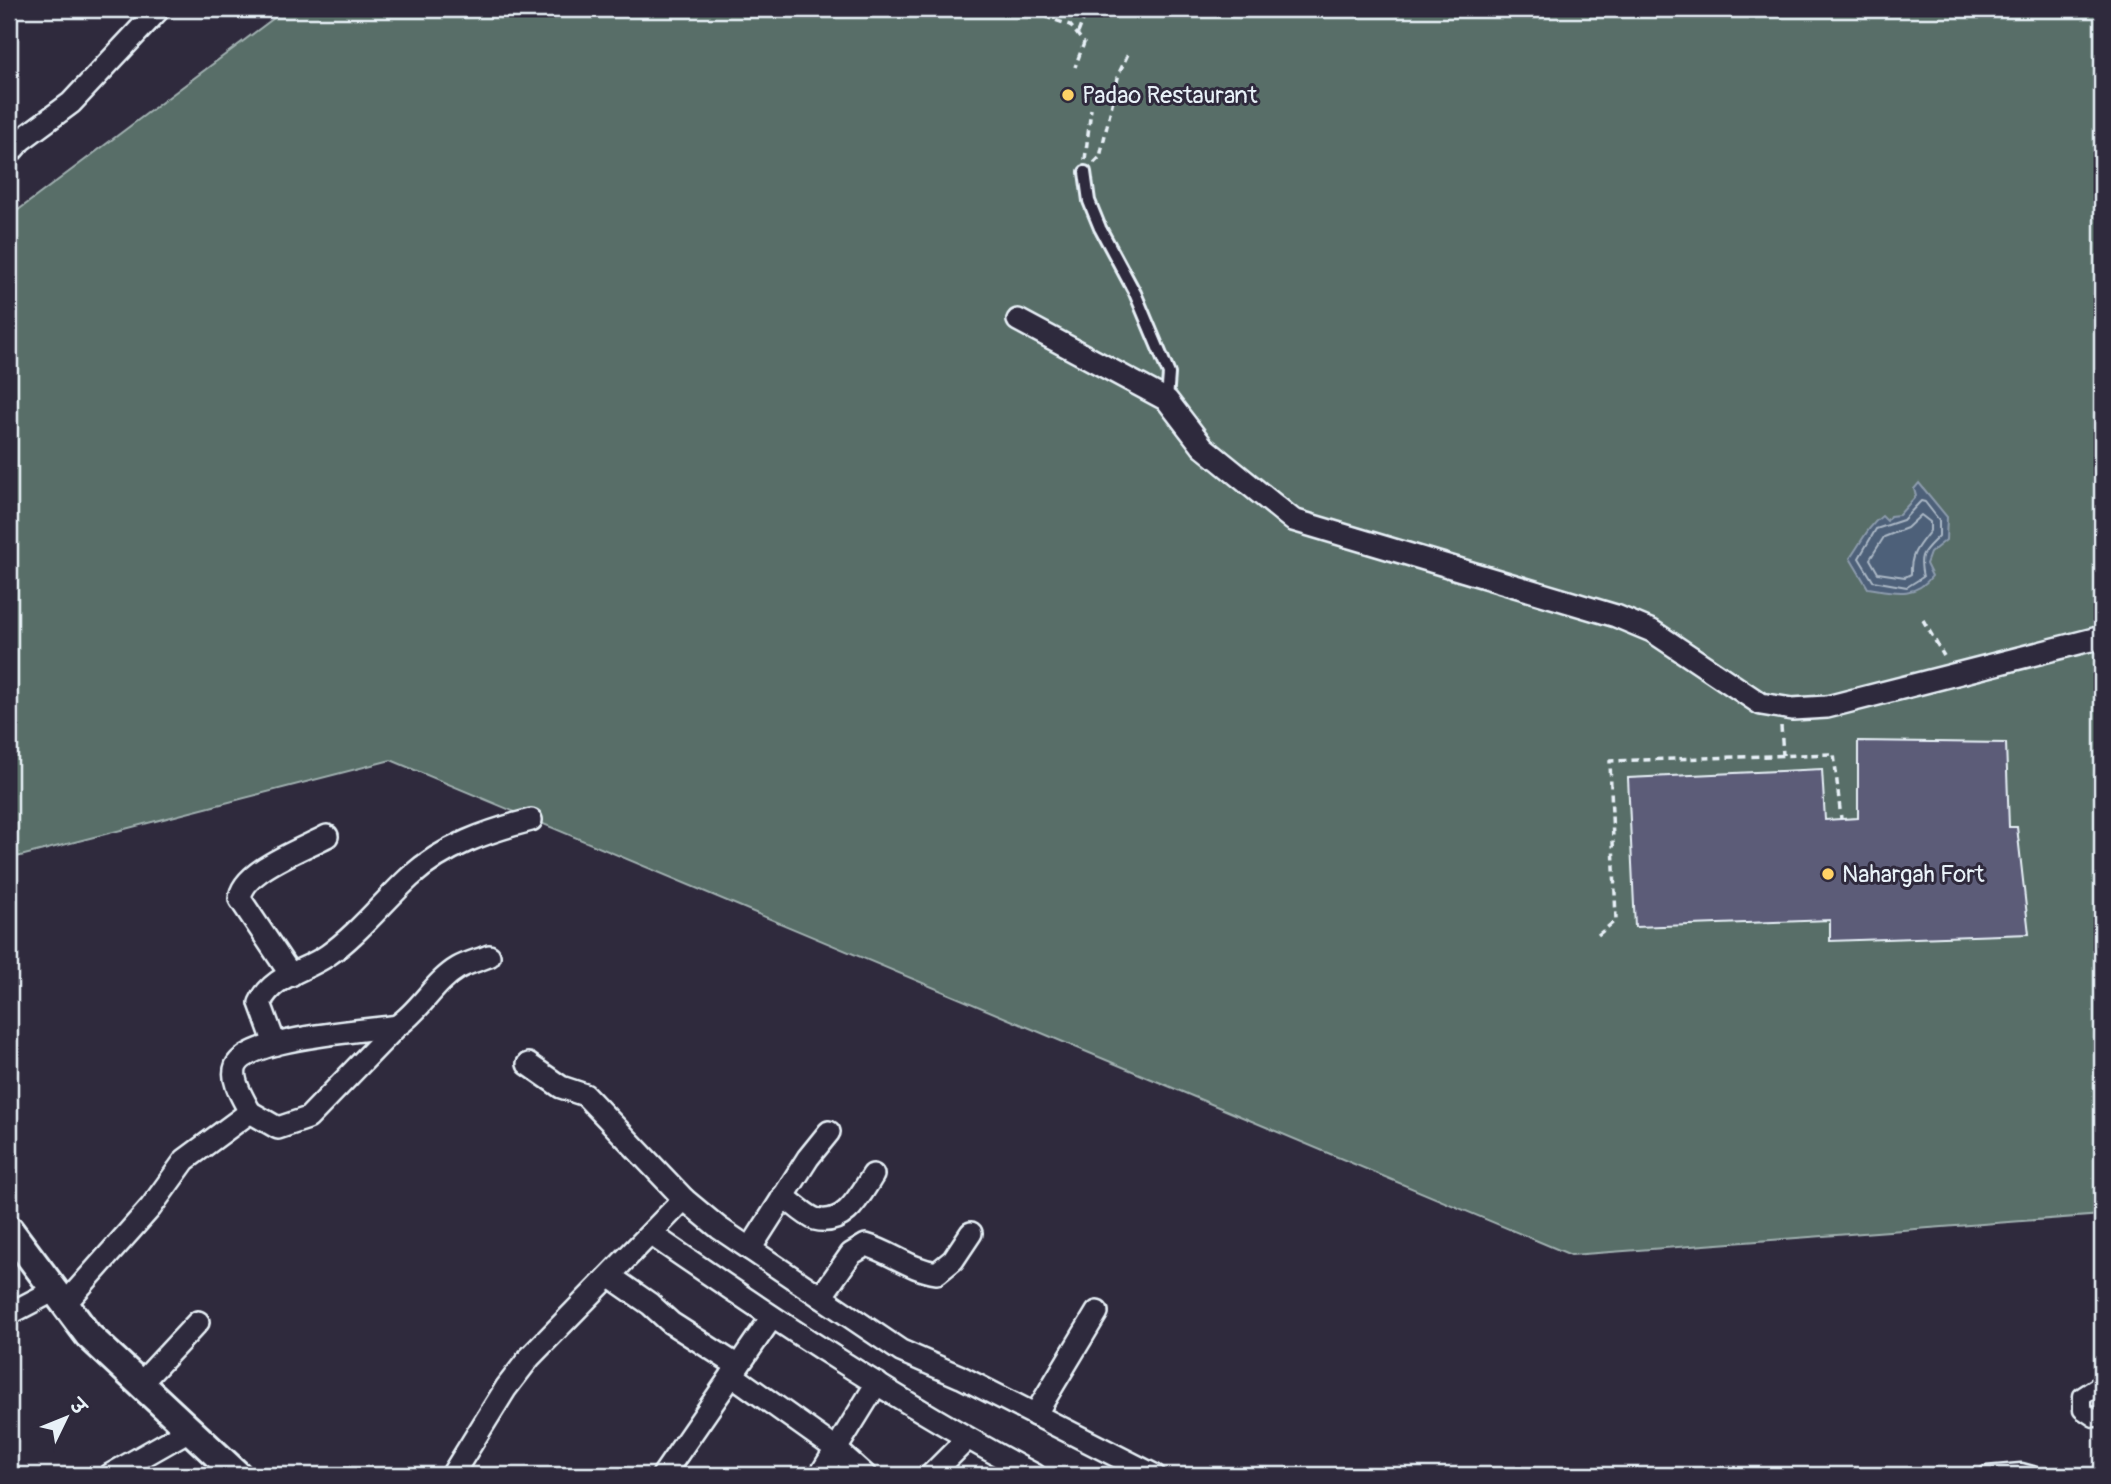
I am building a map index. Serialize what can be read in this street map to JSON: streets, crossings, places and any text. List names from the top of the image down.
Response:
{
  "places": ["Padao Restaurant", "Nahargah Fort"],
  "north": "top right"
}
